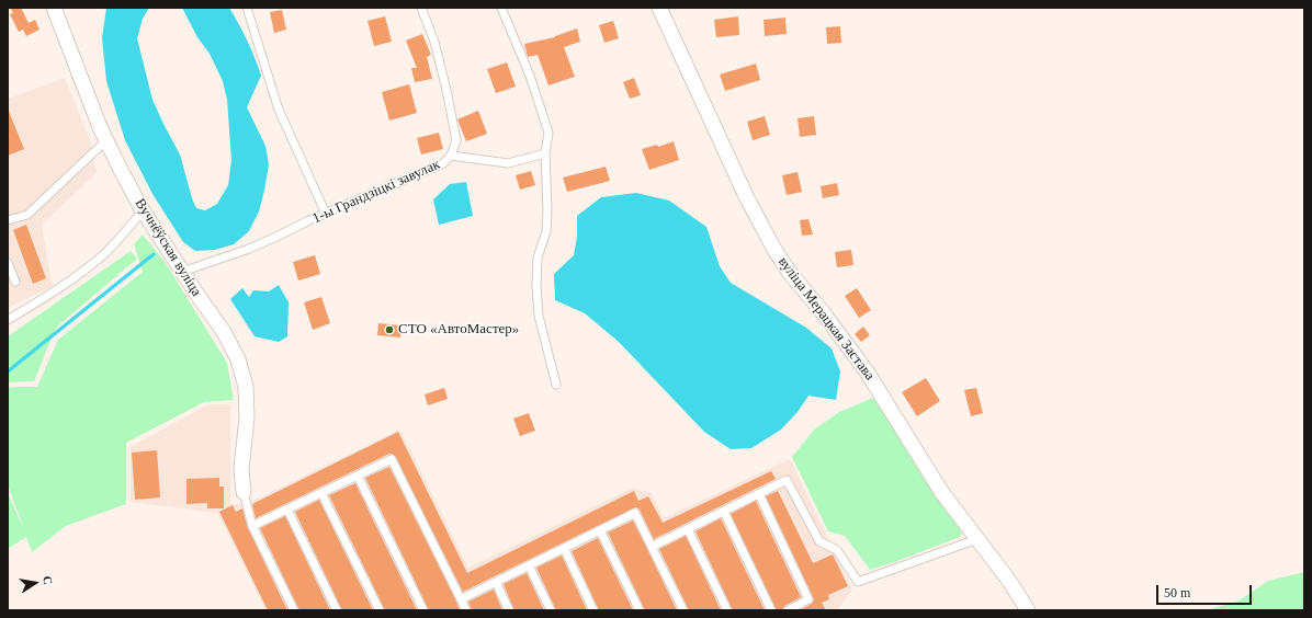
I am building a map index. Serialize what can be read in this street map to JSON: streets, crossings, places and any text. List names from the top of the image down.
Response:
{
  "streets": {
    "street": ["Вучнёўская вуліца", "вуліца Мерацкая Застава"],
    "lane": ["1-ы Грандзіцкі завулак"]
  },
  "crossings": [
    ["1-ы Грандзіцкі завулак", "Вучнёўская вуліца"]
  ],
  "places": ["СТО «АвтоМастер»"],
  "scale_bar": "50 m",
  "north": "right"
}
